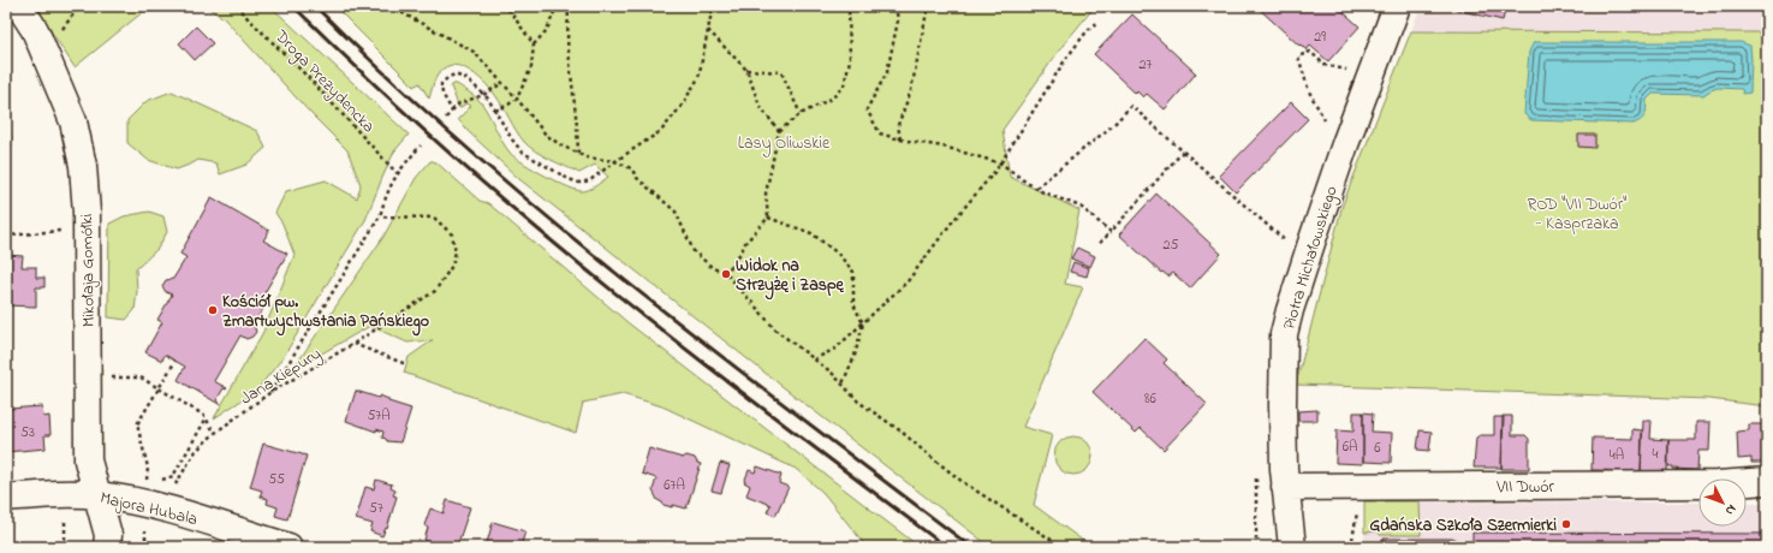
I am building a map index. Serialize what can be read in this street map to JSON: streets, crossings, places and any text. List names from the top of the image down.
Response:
{
  "streets": {
    "street": [
      "Piotra Michałowskiego",
      "Mikołaja Gomółki",
      "VII Dwór",
      "Majora Hubala"
    ],
    "path": ["Droga Prezydencka", "Jana Kiepury"]
  },
  "crossings": [
    ["Piotra Michałowskiego", "VII Dwór"],
    ["Mikołaja Gomółki", "Majora Hubala"],
    ["Jana Kiepury", "Majora Hubala"]
  ],
  "parks": ["Lasy Oliwskie", "ROD \"VII Dwór\" - Kasprzaka"],
  "places": ["Widok na Strzyżę i Zaspę", "Kościół pw. Zmartwychwstania Pańskiego", "Gdańska Szkoła Szermierki"],
  "house_numbers": [
    "29",
    "27",
    "25",
    "86",
    "57A",
    "53",
    "6A",
    "6",
    "4",
    "4A",
    "55",
    "67A",
    "57"
  ],
  "north": "bottom right"
}
